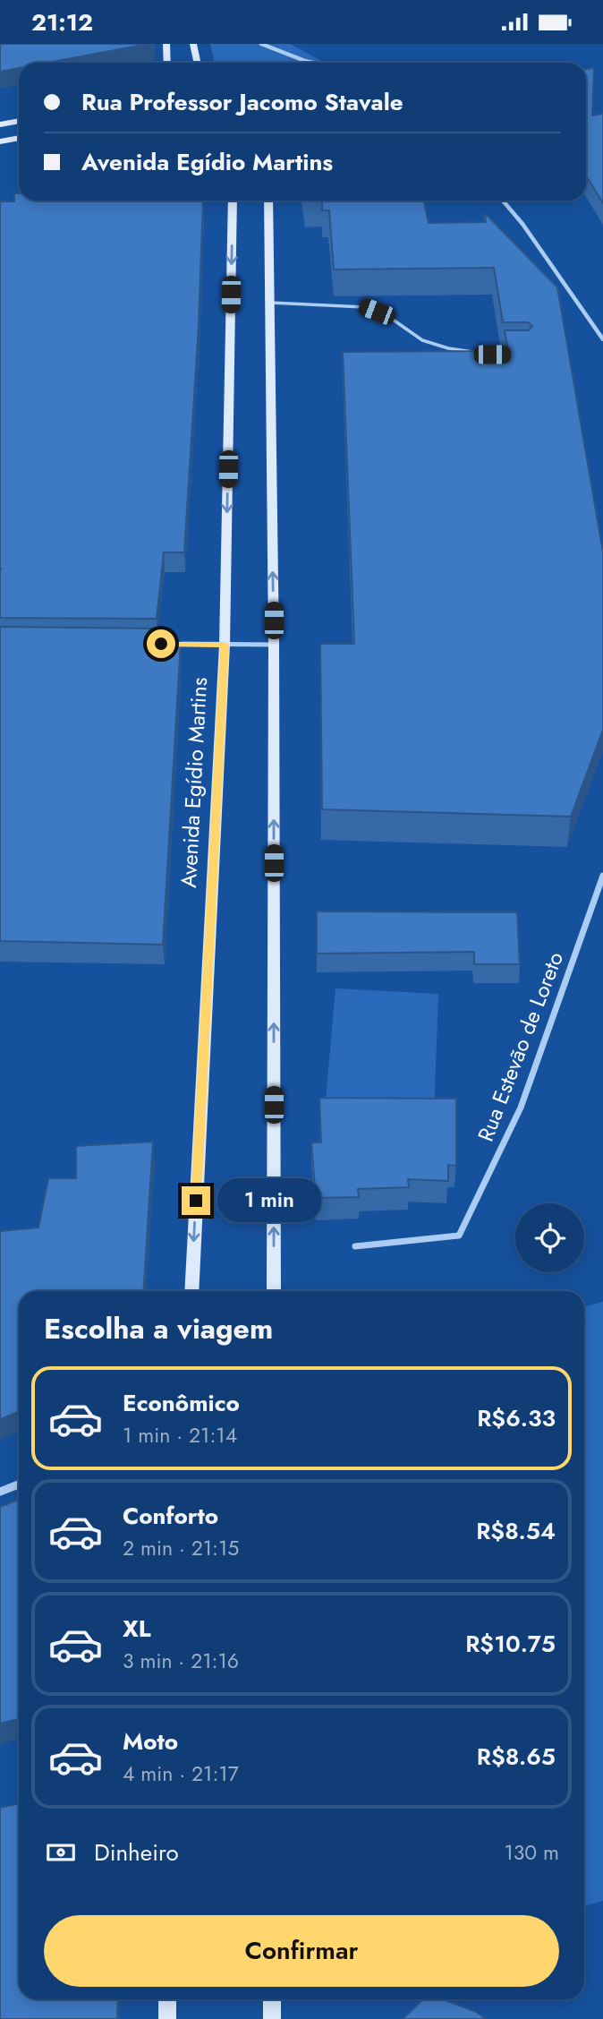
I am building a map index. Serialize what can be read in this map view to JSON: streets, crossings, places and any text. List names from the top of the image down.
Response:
{
  "streets": {
    "main road": ["Avenida Egídio Martins"],
    "street": ["Rua Estevão de Loreto"]
  },
  "page": {
    "status": "21:12",
    "banner": ["Rua Professor Jacomo Stavale", "Avenida Egídio Martins"],
    "bubble": "1 min",
    "heading": "Escolha a viagem",
    "list": [
      {
        "name": "Econômico",
        "note": "1 min · 21:14",
        "value": "R$6.33"
      },
      {
        "name": "Conforto",
        "note": "2 min · 21:15",
        "value": "R$8.54"
      },
      {
        "name": "XL",
        "note": "3 min · 21:16",
        "value": "R$10.75"
      },
      {
        "name": "Moto",
        "note": "4 min · 21:17",
        "value": "R$8.65"
      }
    ],
    "pay": ["Dinheiro", "130 m"],
    "buttons": "Confirmar"
  }
}
